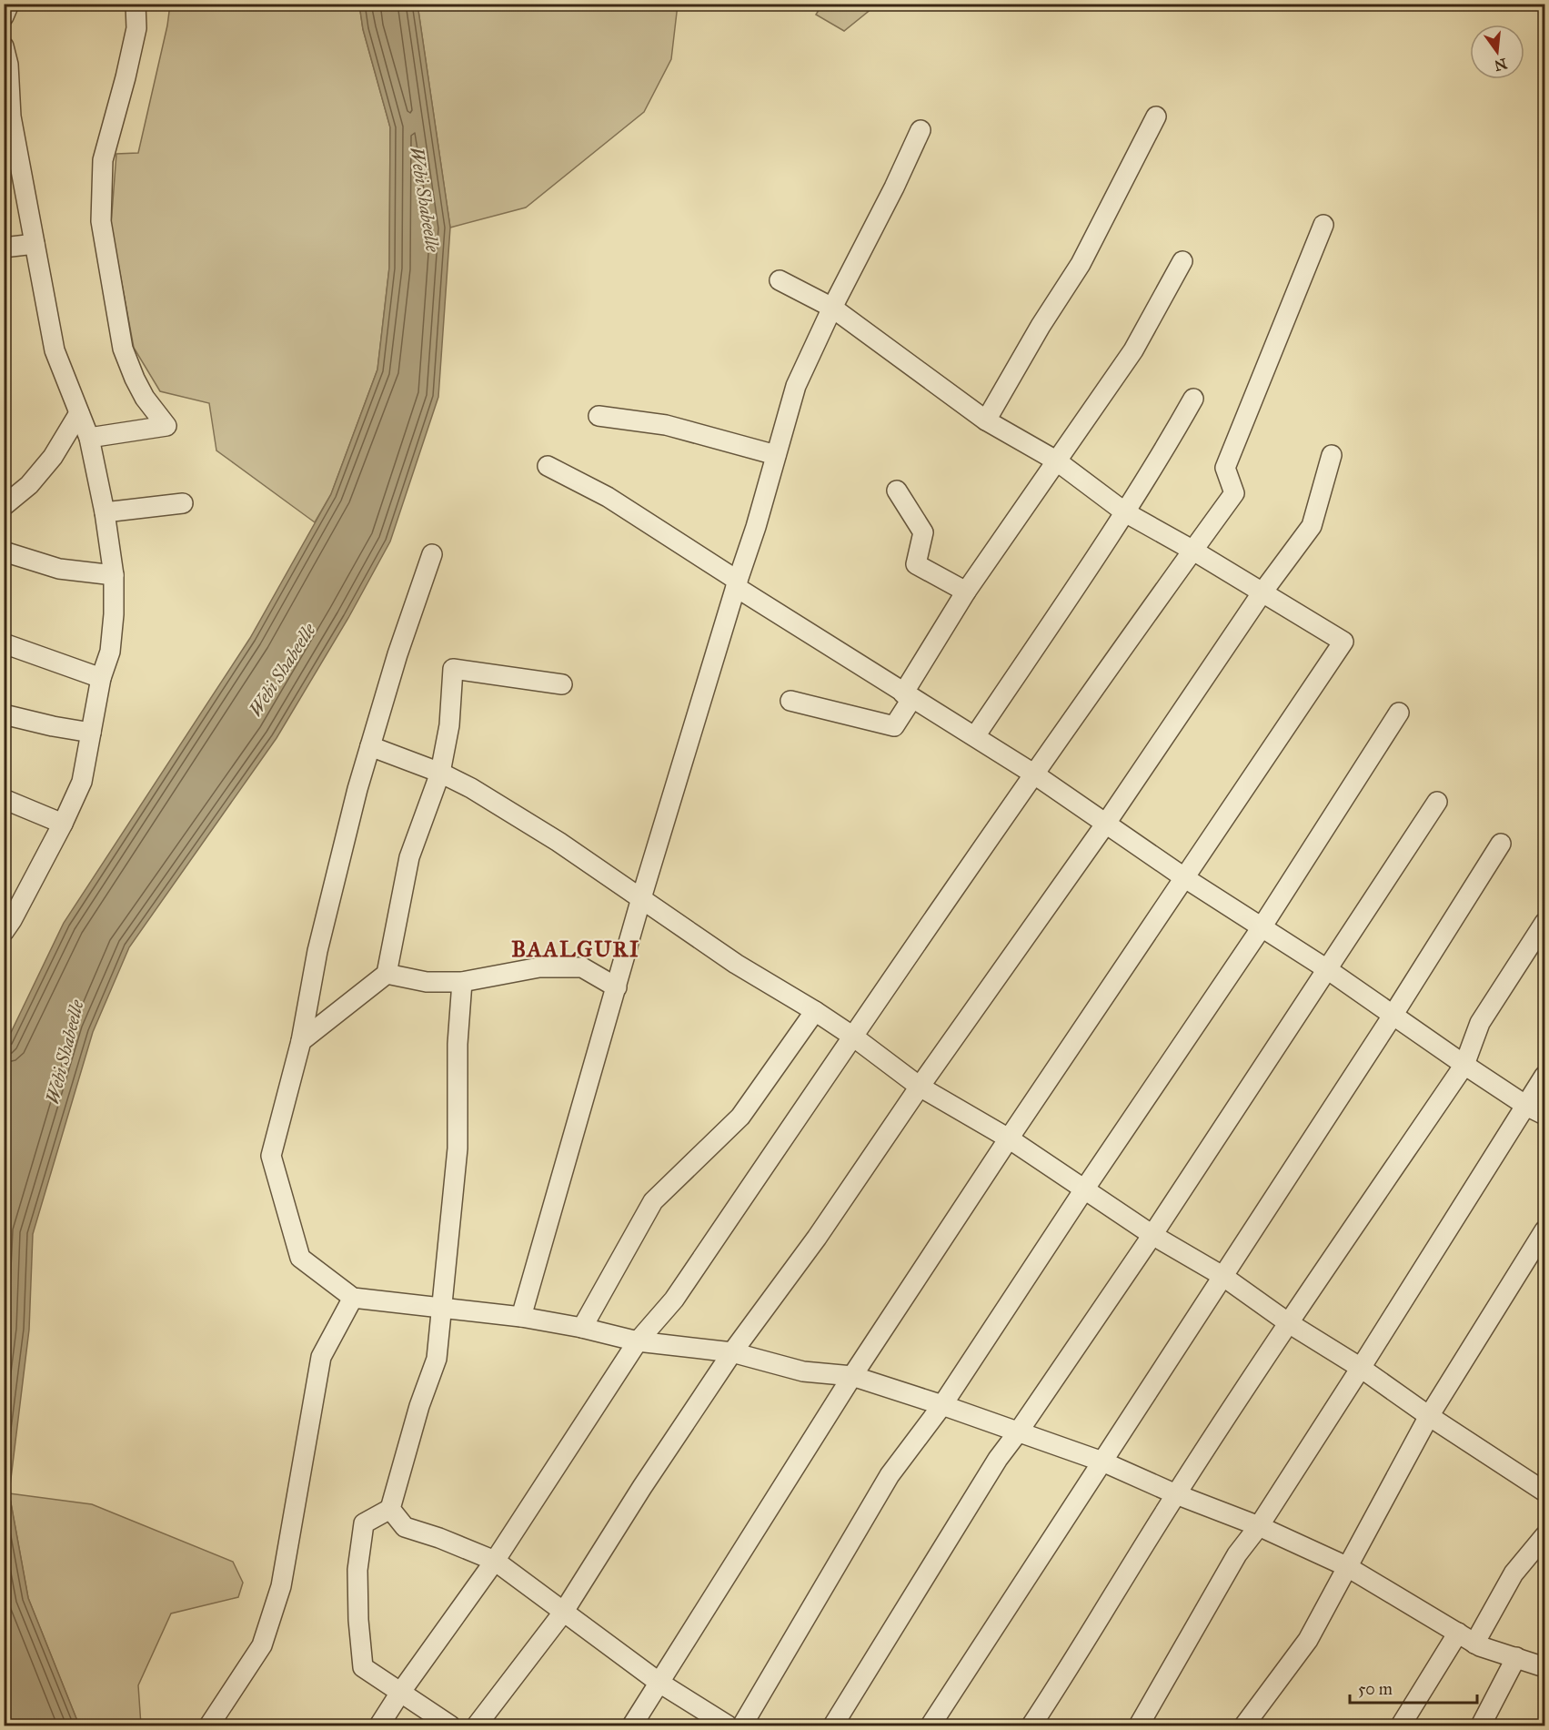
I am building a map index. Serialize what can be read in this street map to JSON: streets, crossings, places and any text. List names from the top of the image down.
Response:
{
  "districts": ["BAALGURI"],
  "water": ["Webi Shabeelle"],
  "scale_bar": "50 m",
  "north": "bottom"
}
